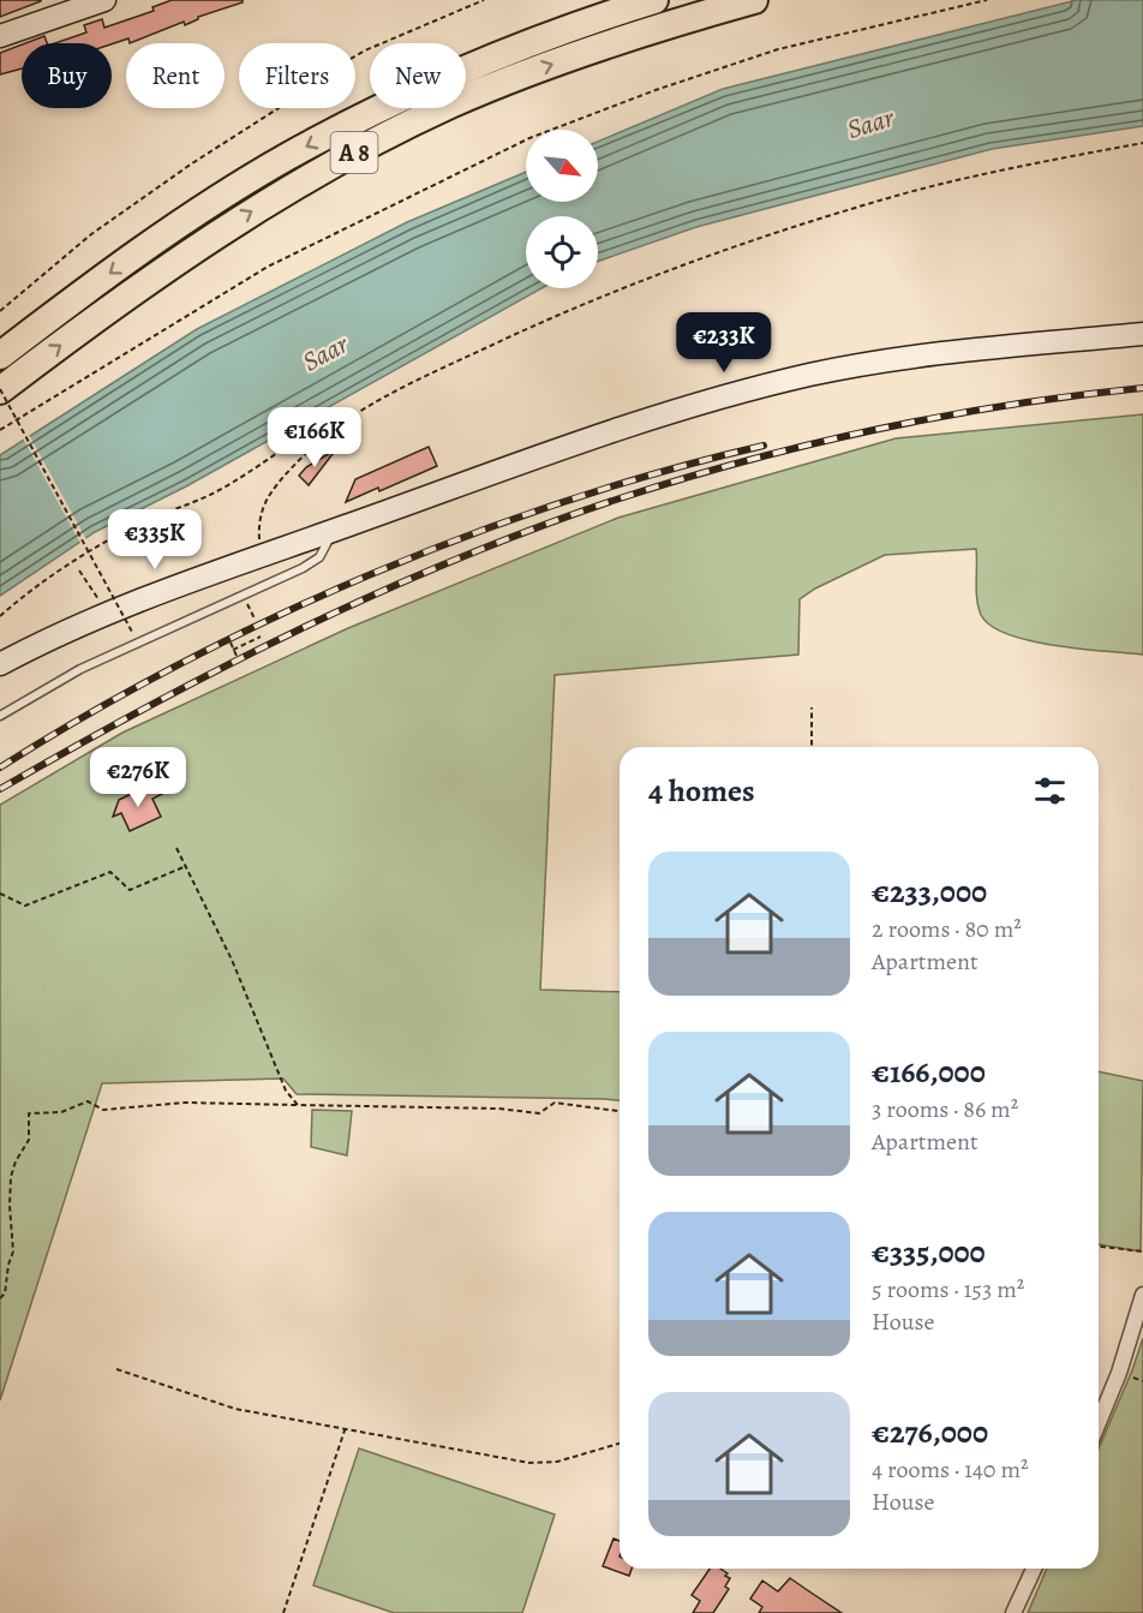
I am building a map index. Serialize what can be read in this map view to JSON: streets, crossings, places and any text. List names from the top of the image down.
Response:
{
  "streets": {
    "highway": ["A 8"]
  },
  "water": ["Saar"],
  "north": "bottom right",
  "page": {
    "chip": [
      "Buy",
      "Rent",
      "Filters",
      "New"
    ],
    "price": [
      "€233K",
      "€166K",
      "€335K",
      "€276K"
    ],
    "heading": "4 homes",
    "list": [
      {
        "name": "€233,000",
        "note": "2 rooms · 80 m² · Apartment"
      },
      {
        "name": "€166,000",
        "note": "3 rooms · 86 m² · Apartment"
      },
      {
        "name": "€335,000",
        "note": "5 rooms · 153 m² · House"
      },
      {
        "name": "€276,000",
        "note": "4 rooms · 140 m² · House"
      }
    ]
  }
}
